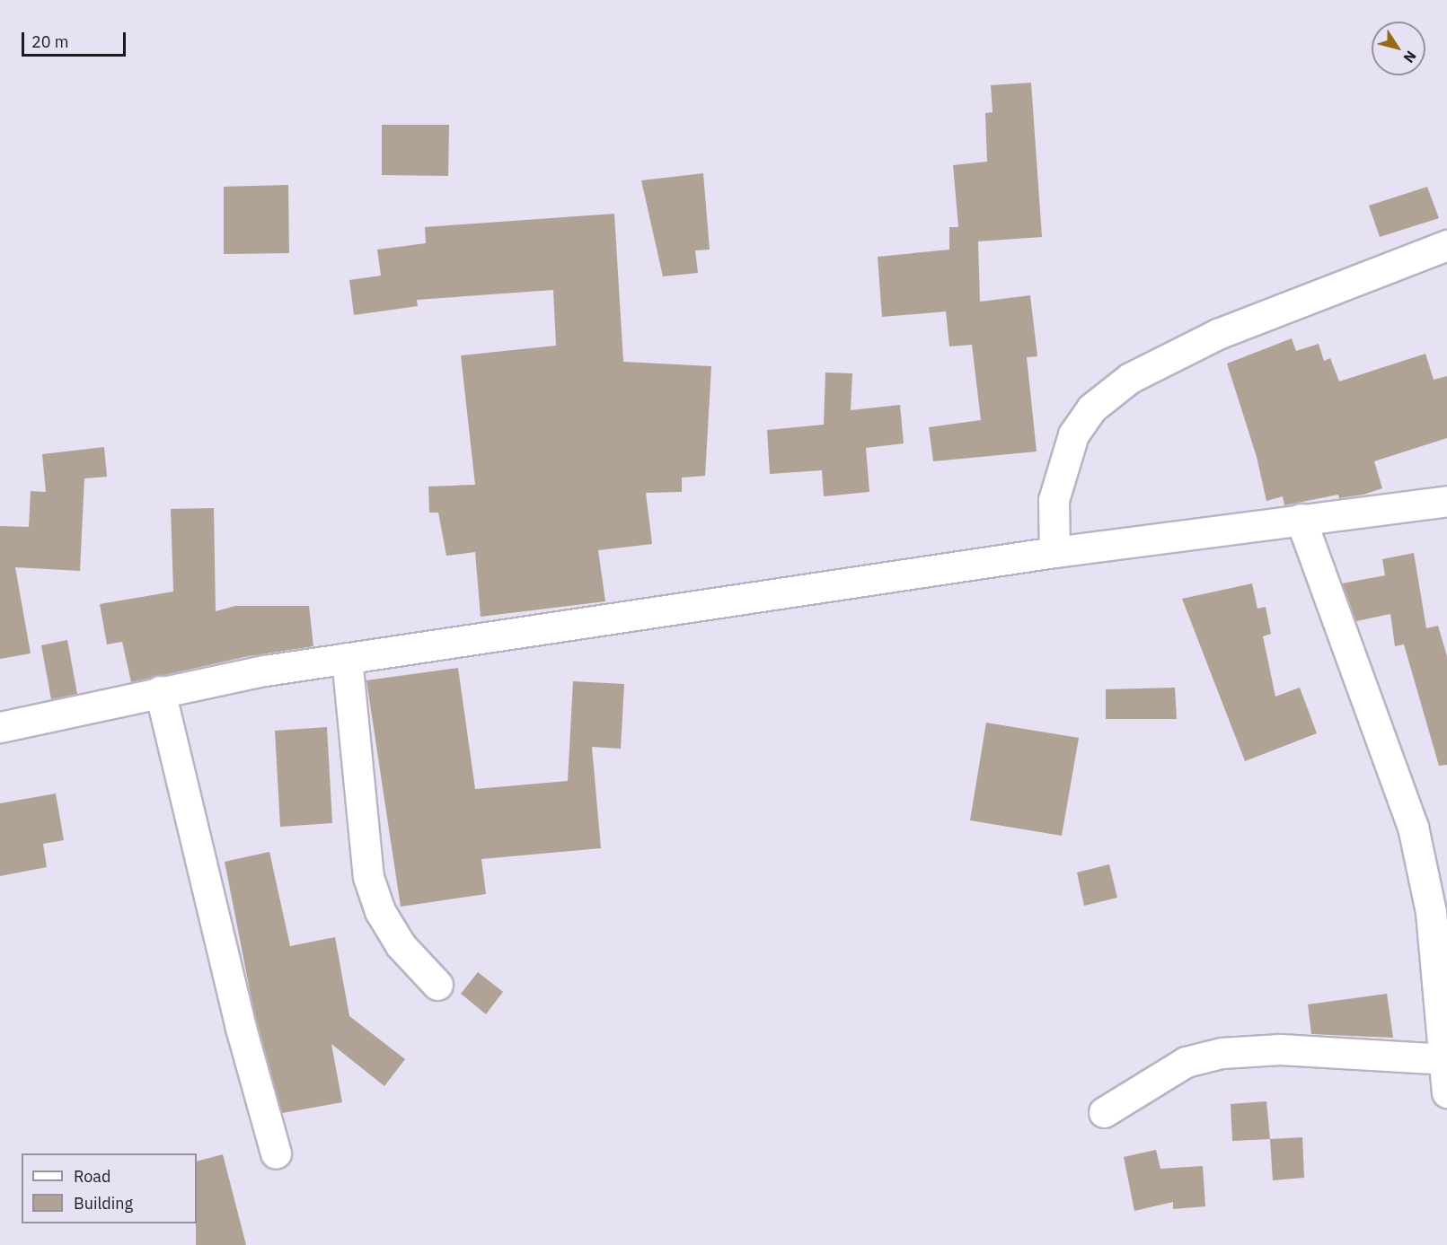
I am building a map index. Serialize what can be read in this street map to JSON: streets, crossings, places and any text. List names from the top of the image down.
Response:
{
  "legend": ["Road", "Building"],
  "scale_bar": "20 m",
  "north": "bottom right"
}
